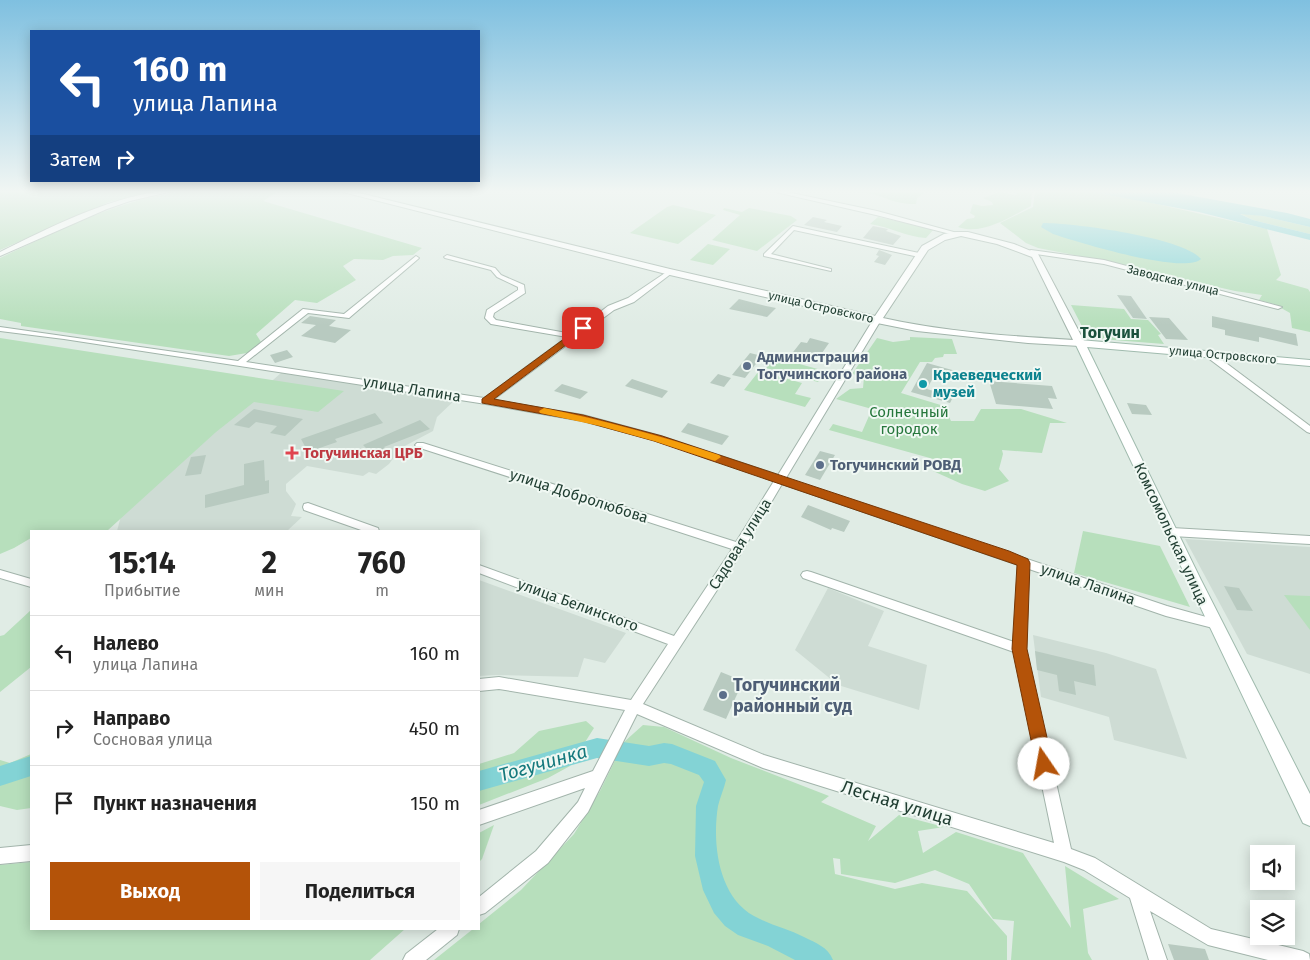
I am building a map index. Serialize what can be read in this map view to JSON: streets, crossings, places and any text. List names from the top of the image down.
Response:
{
  "streets": {
    "main road": ["улица Островского", "Комсомольская улица"],
    "street": [
      "Заводская улица",
      "улица Лапина",
      "улица Добролюбова",
      "Садовая улица",
      "улица Белинского",
      "Лесная улица"
    ]
  },
  "crossings": [
    ["Заводская улица", "Комсомольская улица"],
    ["улица Островского", "Комсомольская улица"],
    ["улица Островского", "Садовая улица"],
    ["улица Лапина", "Комсомольская улица"],
    ["улица Лапина", "Садовая улица"],
    ["улица Добролюбова", "Садовая улица"],
    ["Садовая улица", "улица Белинского"],
    ["Садовая улица", "Лесная улица"]
  ],
  "districts": ["Тогучин"],
  "water": ["Тогучинка"],
  "parks": ["Солнечный городок"],
  "places": {
    "other": [
      "Администрация Тогучинского района",
      "Краеведческий музей",
      "Тогучинский РОВД",
      "Тогучинский районный суд"
    ],
    "health": ["Тогучинская ЦРБ"]
  },
  "page": {
    "turn": ["160 m", "улица Лапина"],
    "then": "Затем",
    "eta": [
      "15:14",
      "Прибытие",
      "2",
      "мин",
      "760",
      "m"
    ],
    "list": [
      {
        "name": "Налево",
        "note": "улица Лапина",
        "value": "160 m"
      },
      {
        "name": "Направо",
        "note": "Сосновая улица",
        "value": "450 m"
      },
      {
        "name": "Пункт назначения",
        "value": "150 m"
      }
    ],
    "buttons": ["Выход", "Поделиться"]
  }
}
